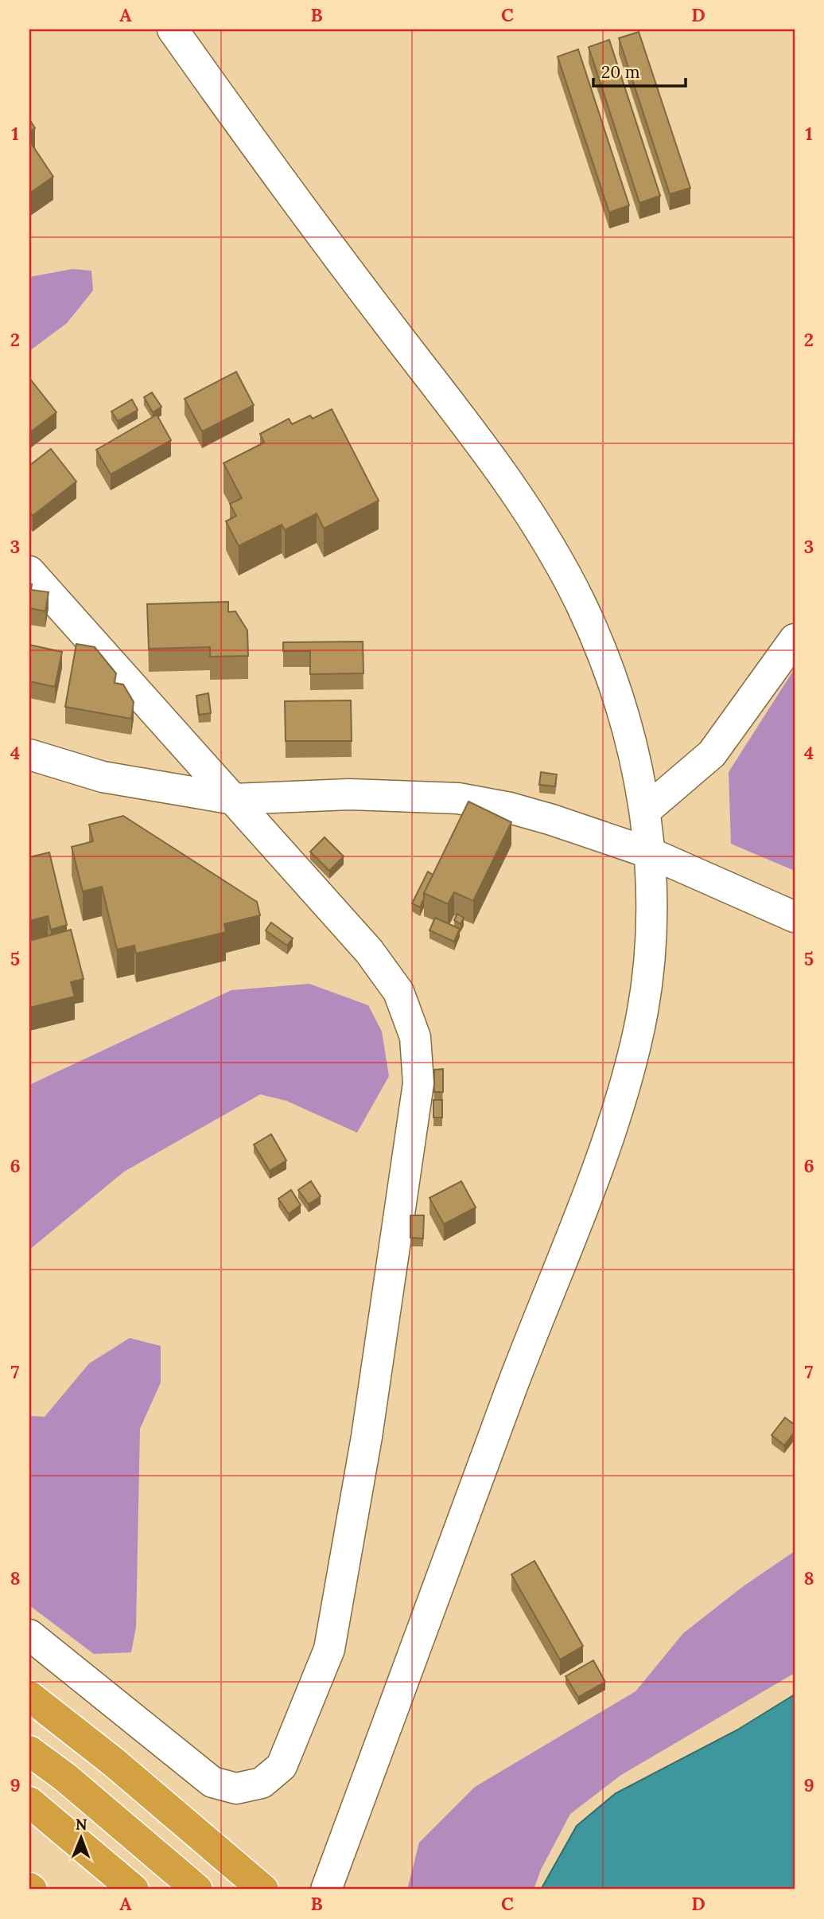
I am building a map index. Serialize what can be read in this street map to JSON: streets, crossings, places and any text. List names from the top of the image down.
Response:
{
  "scale_bar": "20 m",
  "north": "top",
  "grid": {
    "columns": [
      "A",
      "B",
      "C",
      "D"
    ],
    "rows": [
      "1",
      "2",
      "3",
      "4",
      "5",
      "6",
      "7",
      "8",
      "9"
    ]
  }
}
